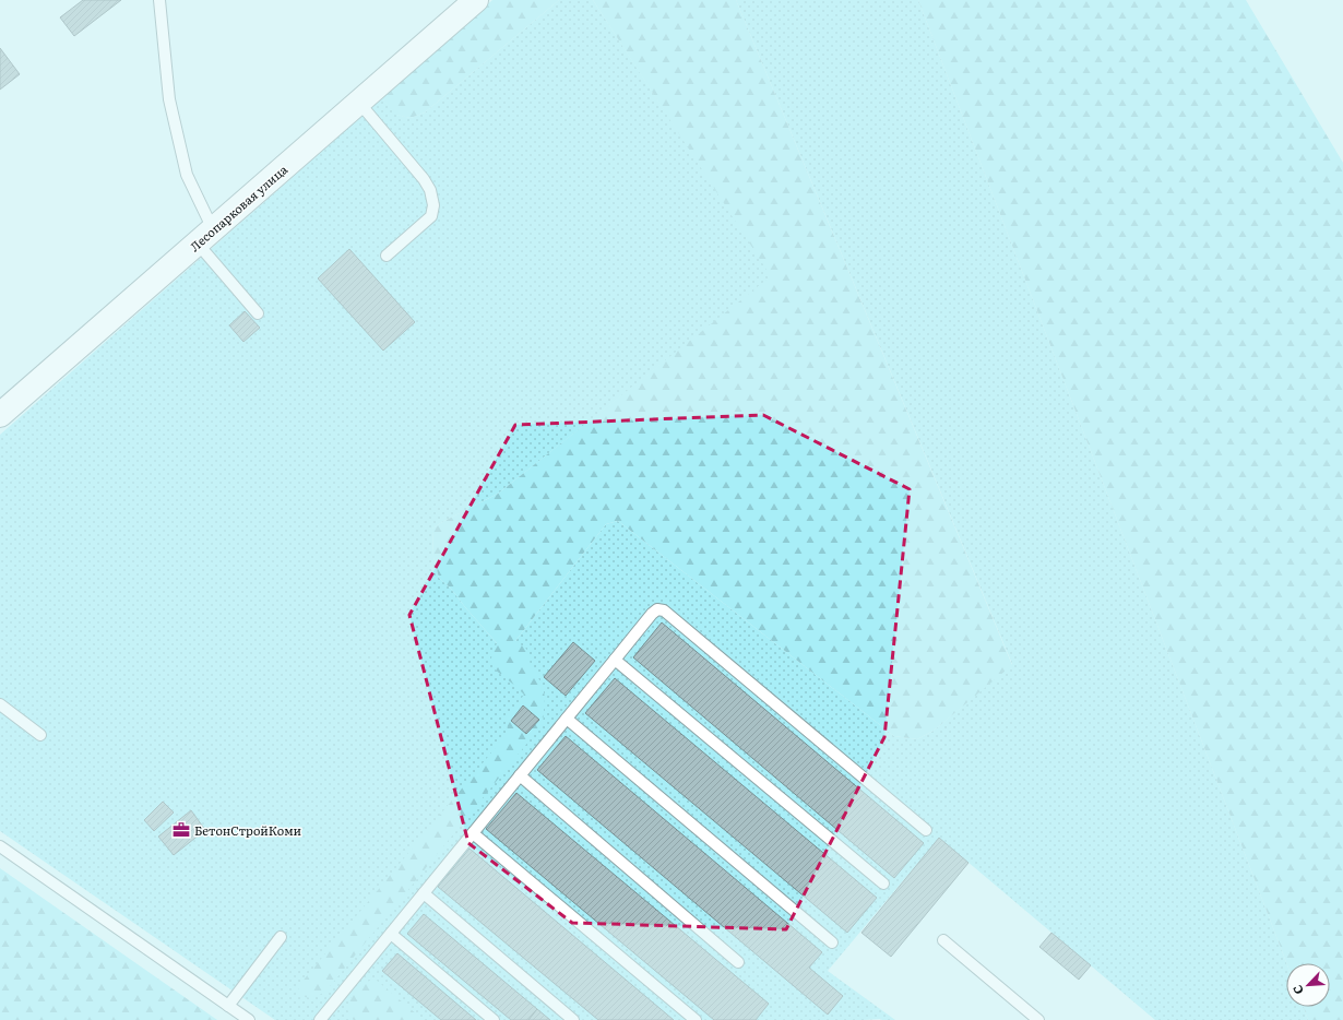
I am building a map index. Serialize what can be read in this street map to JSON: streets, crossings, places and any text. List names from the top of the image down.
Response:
{
  "streets": {
    "street": ["Лесопарковая улица"]
  },
  "places": {
    "office": ["БетонСтройКоми"]
  },
  "north": "bottom left"
}
